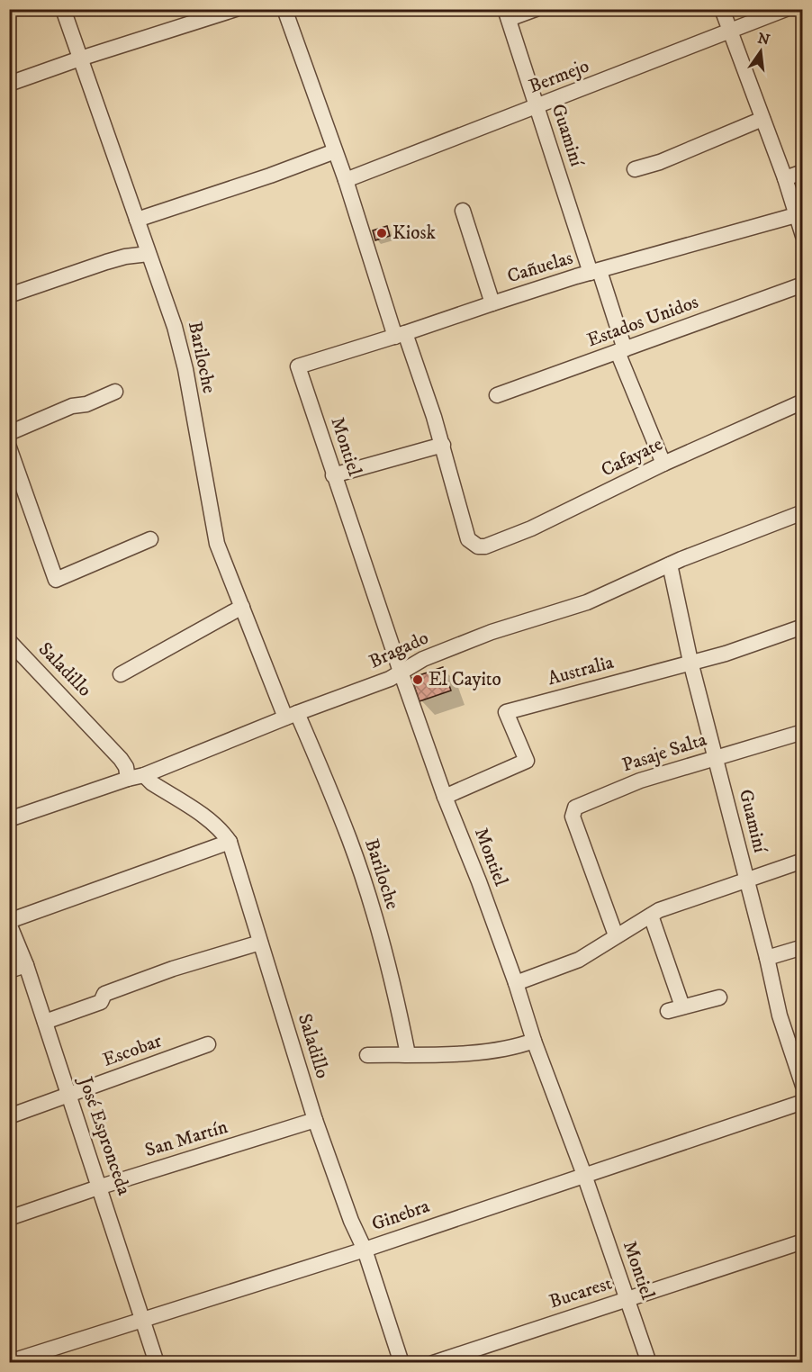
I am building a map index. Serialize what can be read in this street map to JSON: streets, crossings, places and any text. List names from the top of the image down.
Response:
{
  "streets": {
    "street": [
      "Bermejo",
      "Guaminí",
      "Cañuelas",
      "Estados Unidos",
      "Bariloche",
      "Montiel",
      "Cafayate",
      "Bragado",
      "Saladillo",
      "Australia",
      "Pasaje Salta",
      "Escobar",
      "José Espronceda",
      "San Martín",
      "Ginebra",
      "Bucarest"
    ]
  },
  "crossings": [
    ["Bermejo", "Guaminí"],
    ["Guaminí", "Cañuelas"],
    ["Guaminí", "Estados Unidos"],
    ["Guaminí", "Cafayate"],
    ["Guaminí", "Bragado"],
    ["Guaminí", "Australia"],
    ["Guaminí", "Pasaje Salta"],
    ["Cañuelas", "Montiel"],
    ["Bariloche", "Bragado"],
    ["Montiel", "Bragado"],
    ["Montiel", "Australia"],
    ["Montiel", "Ginebra"],
    ["Montiel", "Bucarest"],
    ["Bragado", "Saladillo"],
    ["Saladillo", "San Martín"],
    ["Saladillo", "Ginebra"],
    ["Escobar", "José Espronceda"],
    ["José Espronceda", "San Martín"],
    ["José Espronceda", "Ginebra"]
  ],
  "places": ["Kiosk", "El Cayito"],
  "north": "top"
}
